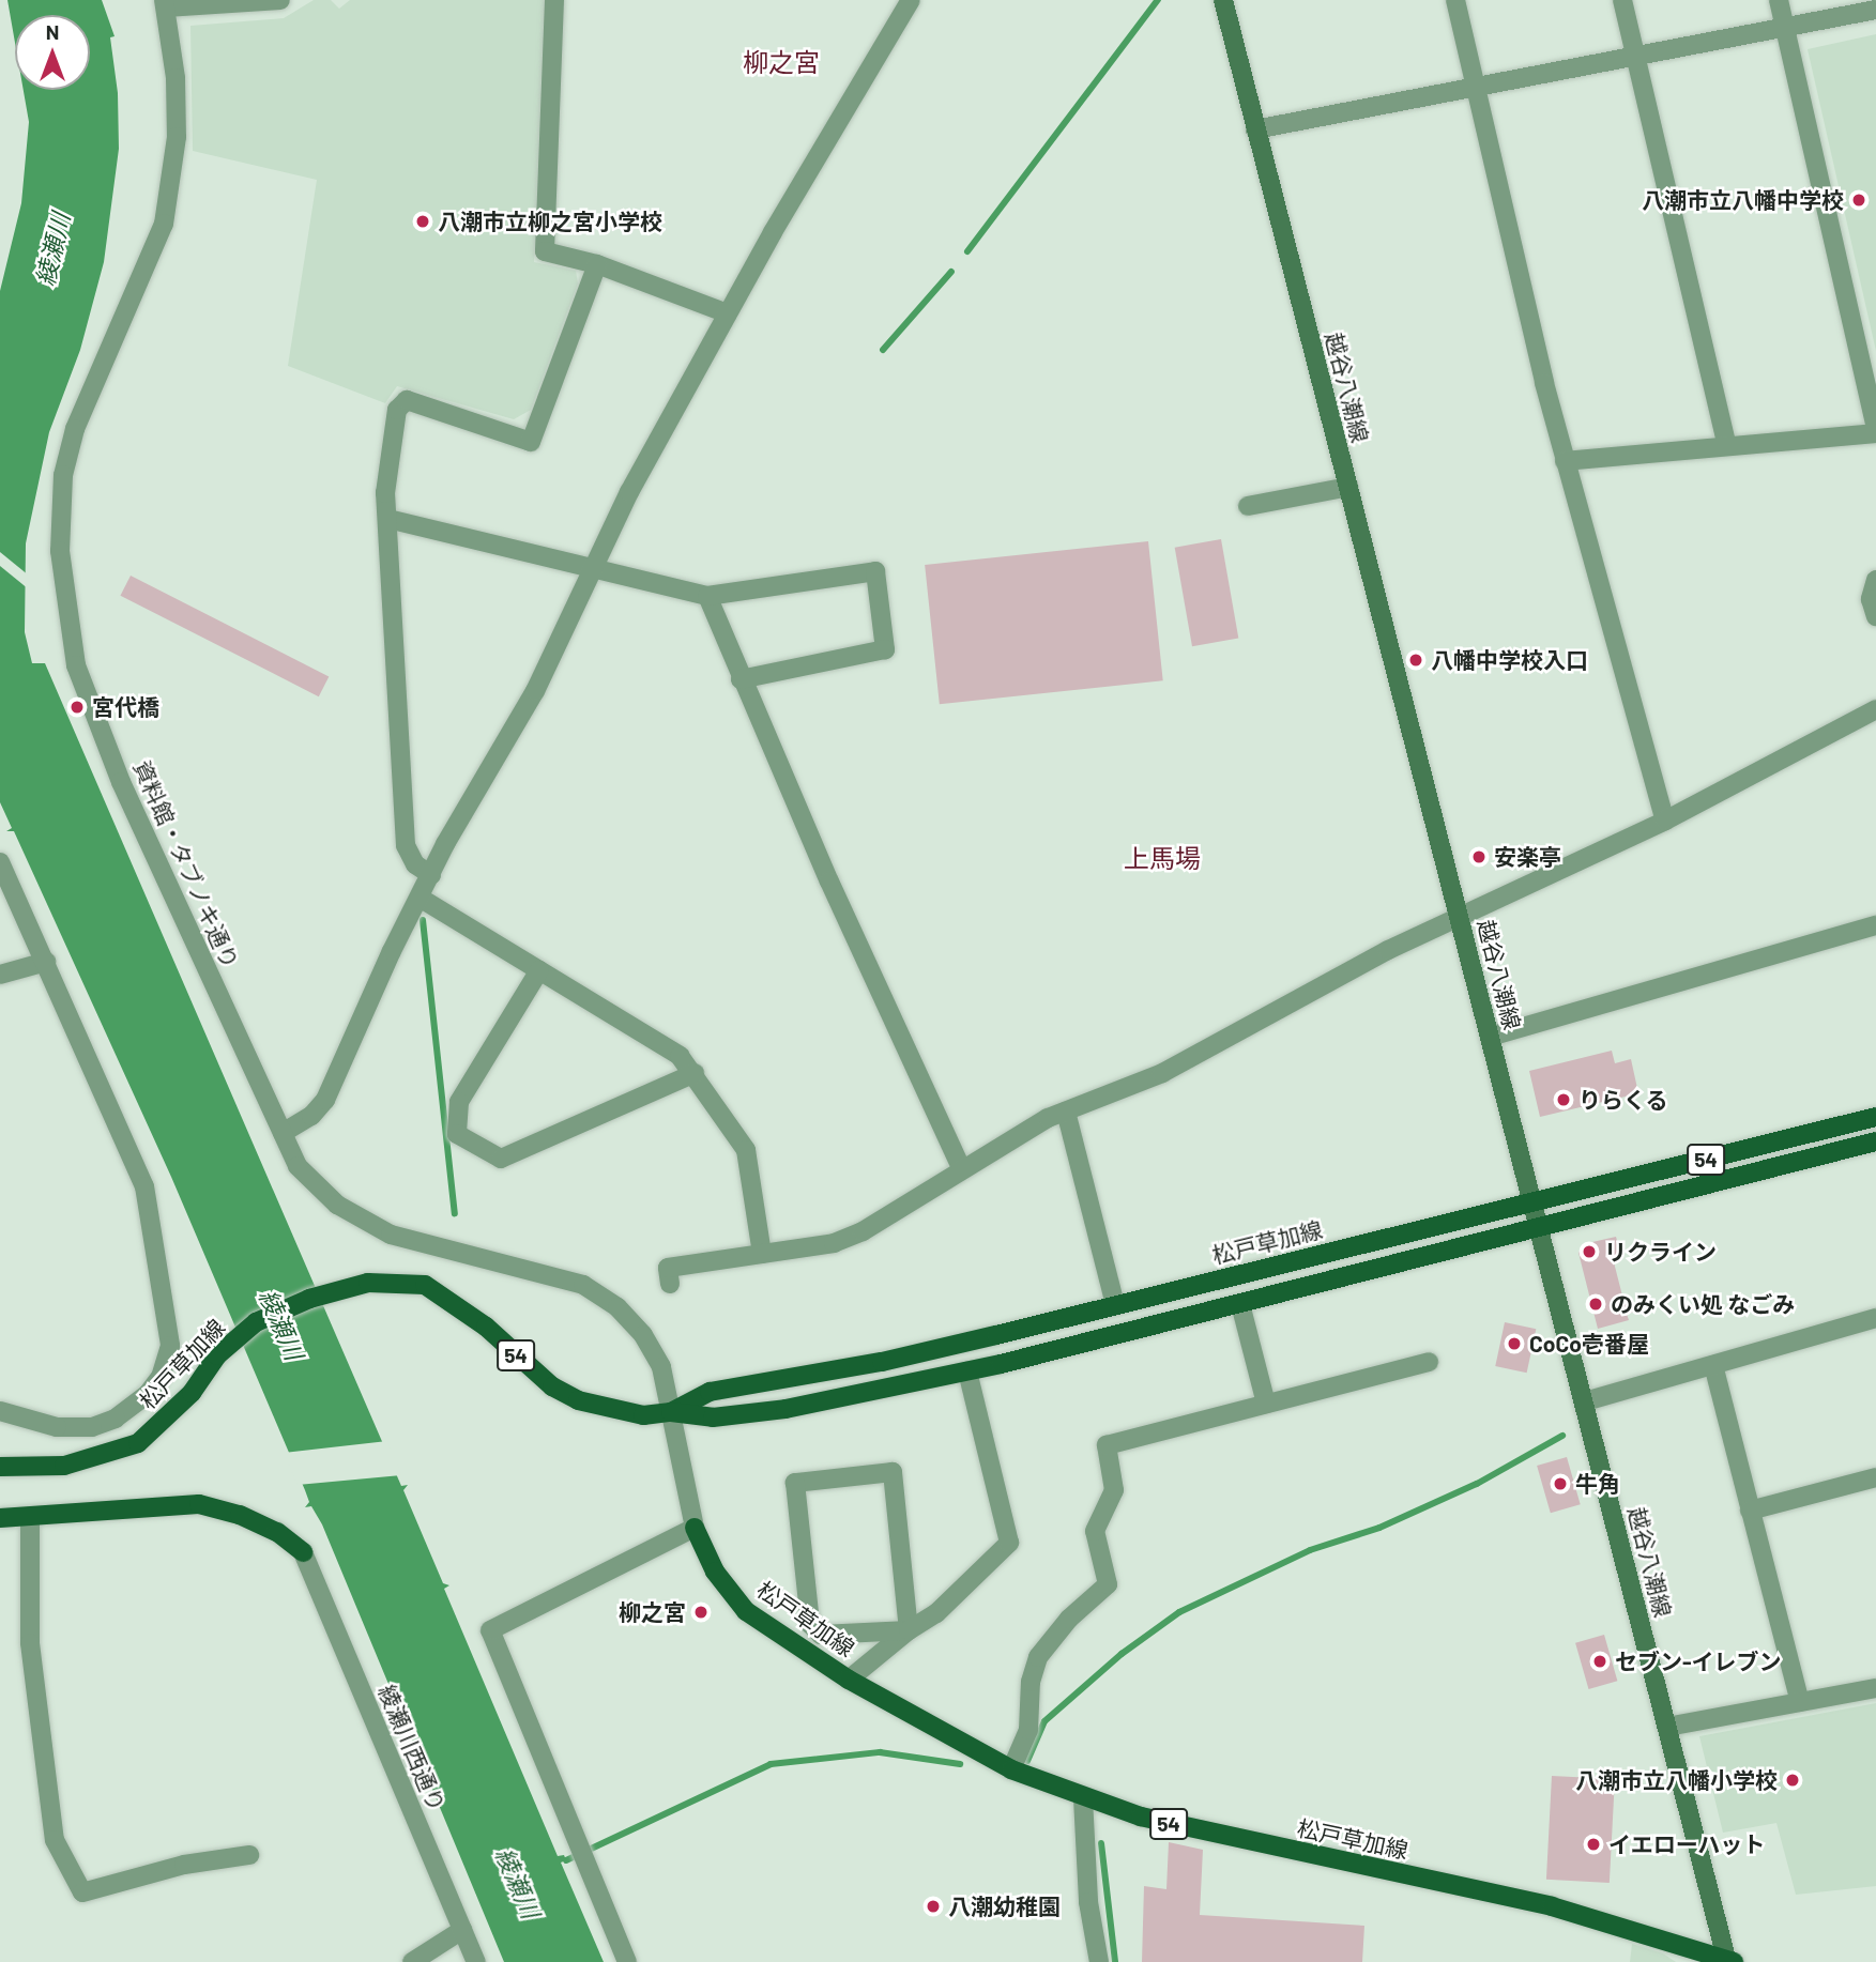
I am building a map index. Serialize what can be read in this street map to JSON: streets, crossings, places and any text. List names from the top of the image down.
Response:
{
  "streets": {
    "main road": ["越谷八潮線", "54", "松戸草加線"],
    "street": ["資料館・タブノキ通り", "綾瀬川西通り"]
  },
  "crossings": [
    ["越谷八潮線", "松戸草加線"],
    ["資料館・タブノキ通り", "松戸草加線"]
  ],
  "districts": ["柳之宮", "上馬場"],
  "water": ["綾瀬川"],
  "places": [
    "八潮市立八幡中学校",
    "八潮市立柳之宮小学校",
    "八幡中学校入口",
    "宮代橋",
    "安楽亭",
    "りらくる",
    "リクライン",
    "のみくい処 なごみ",
    "CoCo壱番屋",
    "牛角",
    "柳之宮",
    "セブン-イレブン",
    "八潮市立八幡小学校",
    "イエローハット",
    "八潮幼稚園"
  ],
  "north": "top"
}
